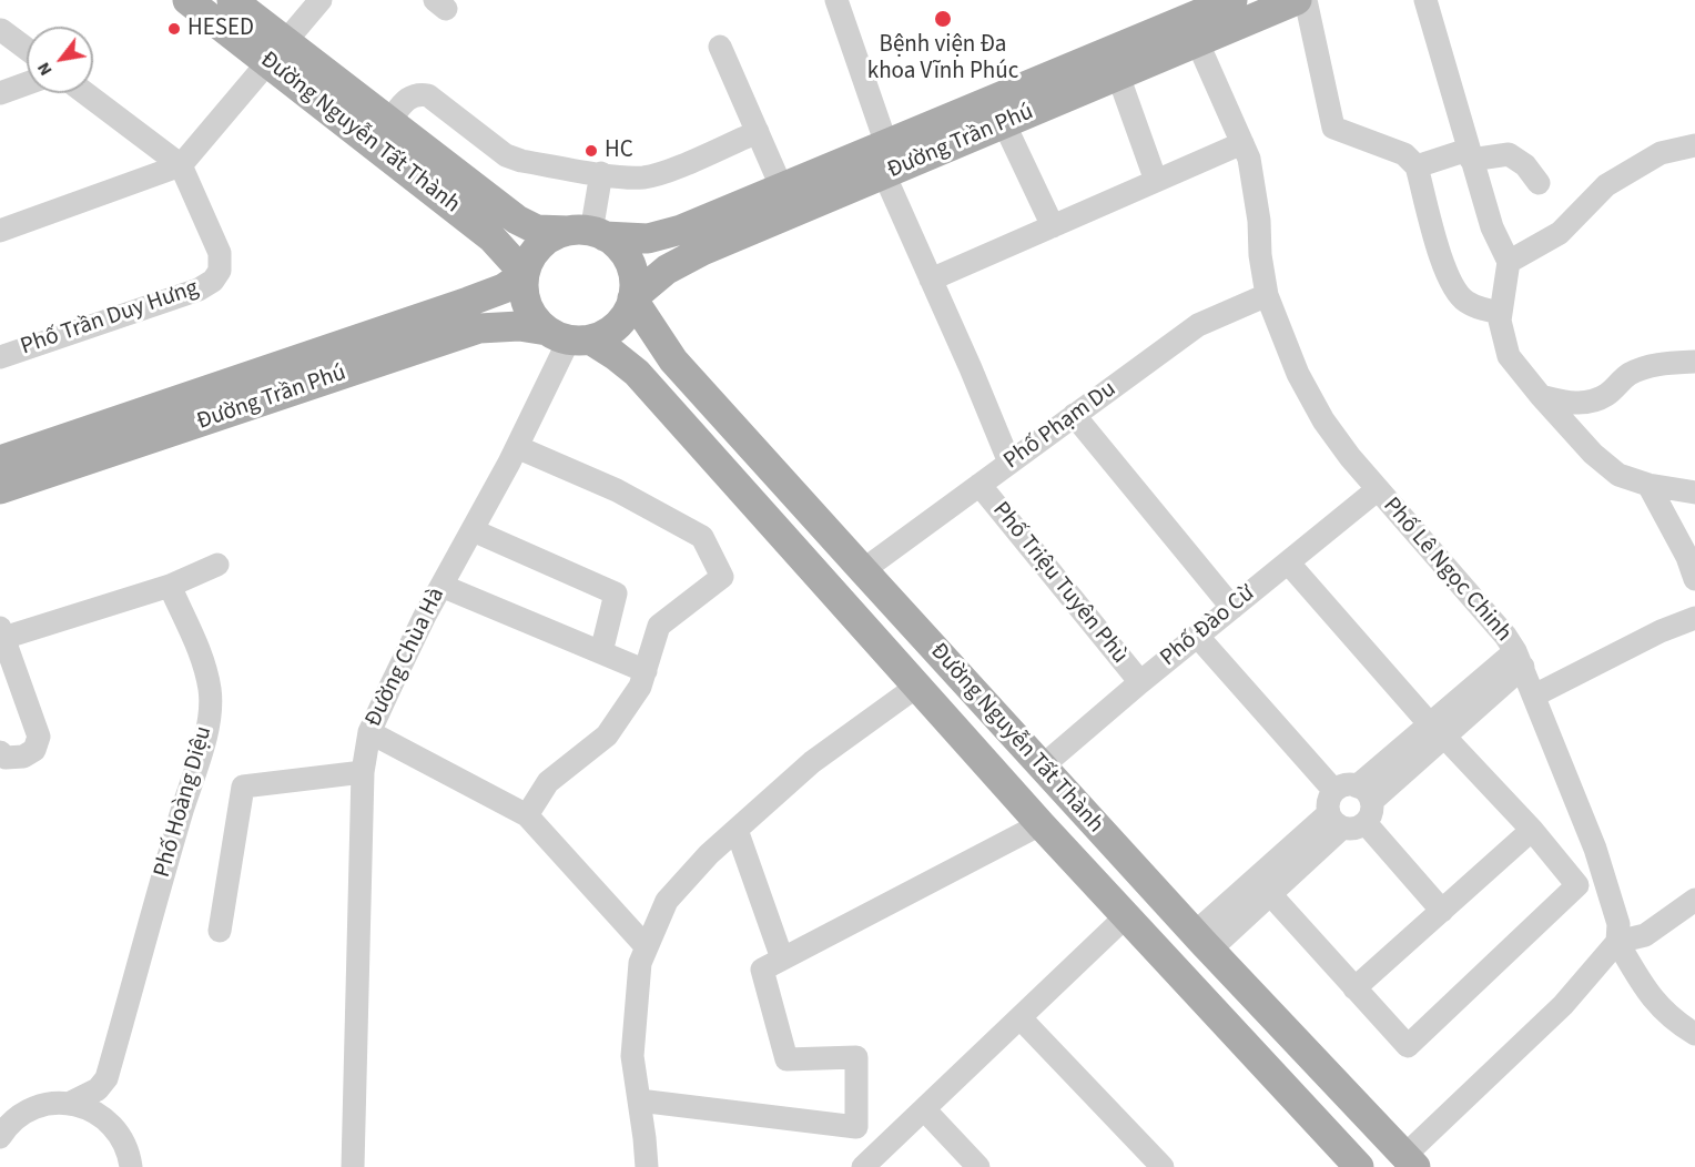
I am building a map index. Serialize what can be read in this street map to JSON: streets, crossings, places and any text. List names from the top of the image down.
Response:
{
  "streets": {
    "main road": ["Đường Nguyễn Tất Thành", "Đường Trần Phú"],
    "street": [
      "Phố Trần Duy Hưng",
      "Phố Phạm Du",
      "Phố Lê Ngọc Chinh",
      "Phố Triệu Tuyên Phù",
      "Phố Đào Cừ",
      "Đường Chùa Hà",
      "Phố Hoàng Diệu"
    ]
  },
  "crossings": [
    ["Đường Nguyễn Tất Thành", "Đường Trần Phú"],
    ["Đường Nguyễn Tất Thành", "Phố Phạm Du"],
    ["Đường Nguyễn Tất Thành", "Phố Đào Cừ"],
    ["Đường Nguyễn Tất Thành", "Đường Chùa Hà"],
    ["Đường Trần Phú", "Phố Lê Ngọc Chinh"],
    ["Đường Trần Phú", "Đường Chùa Hà"],
    ["Phố Phạm Du", "Phố Lê Ngọc Chinh"],
    ["Phố Phạm Du", "Phố Triệu Tuyên Phù"],
    ["Phố Lê Ngọc Chinh", "Phố Đào Cừ"],
    ["Phố Triệu Tuyên Phù", "Phố Đào Cừ"]
  ],
  "places": ["Bệnh viện Đa khoa Vĩnh Phúc", "HESED", "HC"],
  "north": "bottom left"
}
